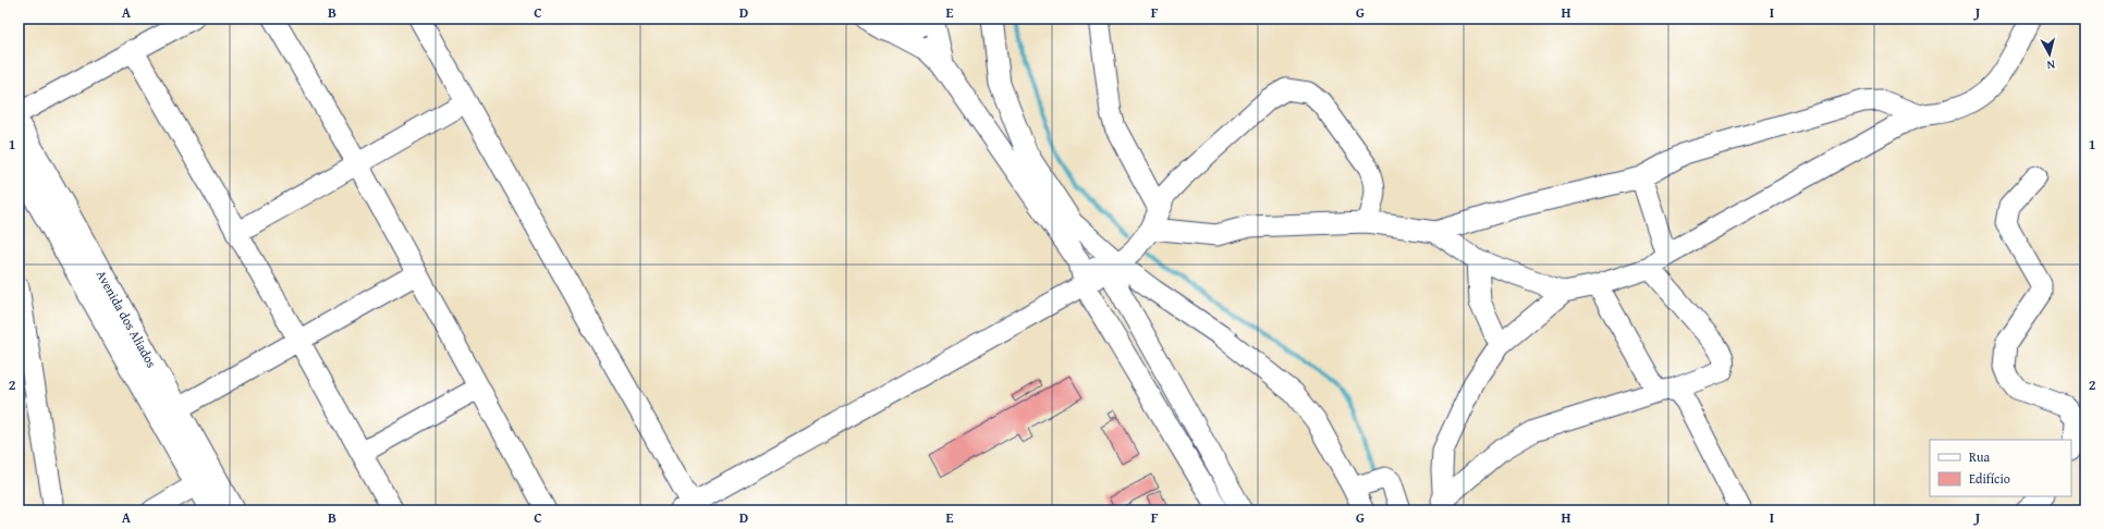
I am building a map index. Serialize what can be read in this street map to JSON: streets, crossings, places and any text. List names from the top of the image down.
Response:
{
  "streets": {
    "main road": ["Avenida dos Aliados"]
  },
  "legend": ["Rua", "Edifício"],
  "north": "bottom",
  "grid": {
    "columns": [
      "A",
      "B",
      "C",
      "D",
      "E",
      "F",
      "G",
      "H",
      "I",
      "J"
    ],
    "rows": ["1", "2"]
  }
}
